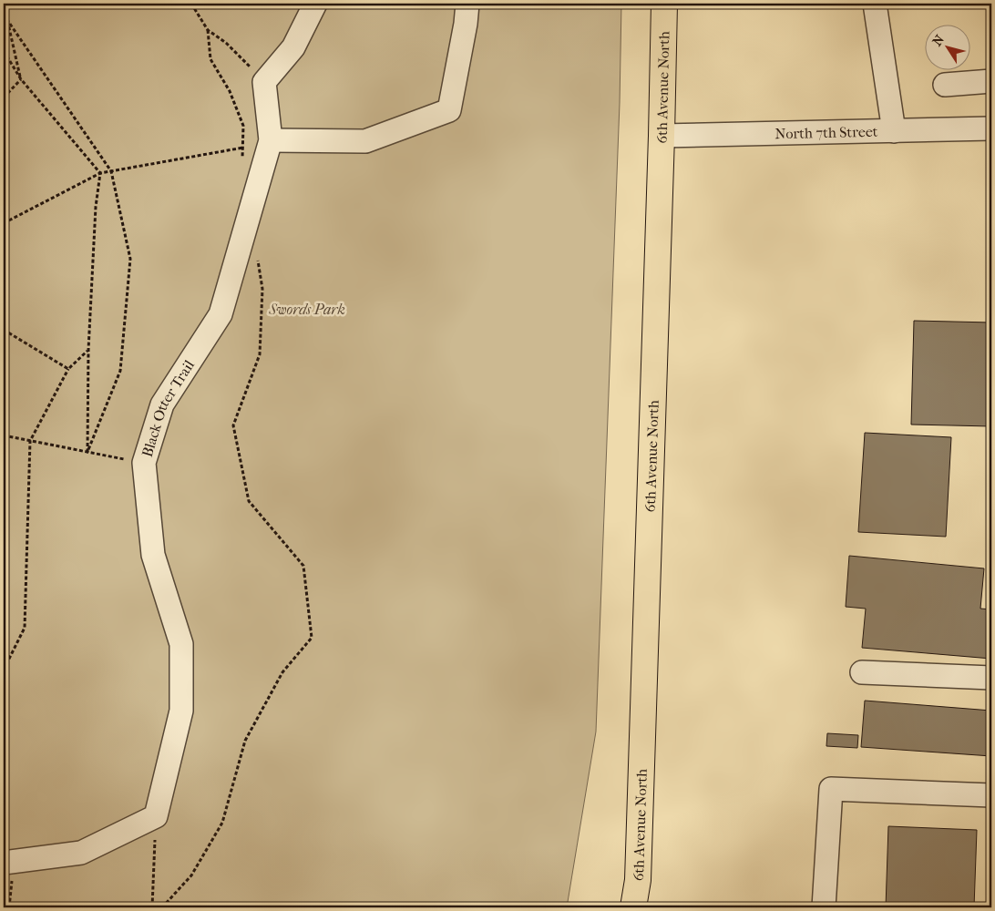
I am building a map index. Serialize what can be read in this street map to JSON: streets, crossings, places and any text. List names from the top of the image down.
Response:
{
  "streets": {
    "main road": ["6th Avenue North"],
    "street": ["North 7th Street", "Black Otter Trail"]
  },
  "crossings": [
    ["6th Avenue North", "North 7th Street"]
  ],
  "parks": ["Swords Park"],
  "north": "top left"
}
